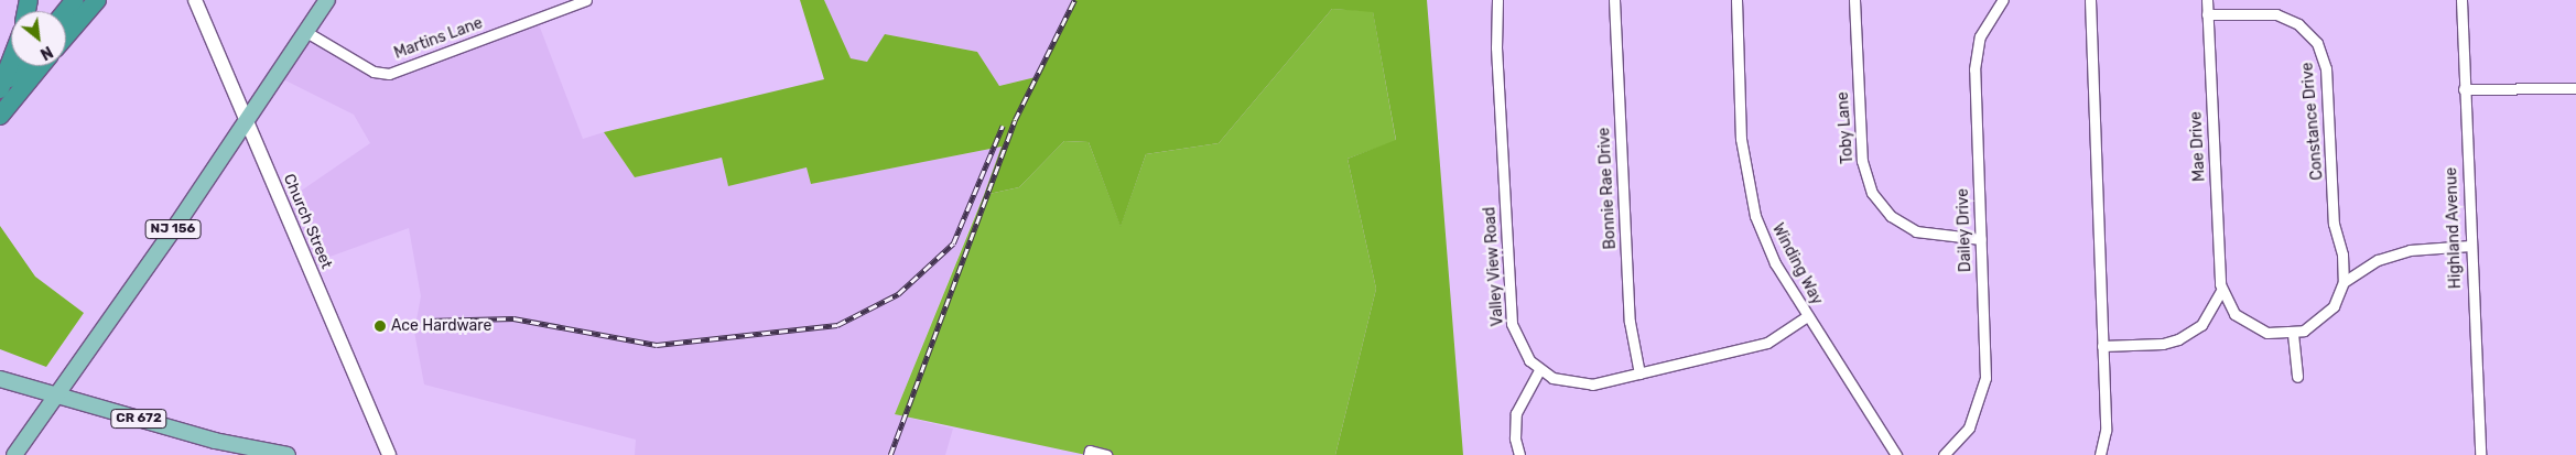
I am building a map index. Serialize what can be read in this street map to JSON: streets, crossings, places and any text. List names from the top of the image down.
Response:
{
  "streets": {
    "main road": ["NJ 156", "CR 672"],
    "street": [
      "Martins Lane",
      "Constance Drive",
      "Toby Lane",
      "Mae Drive",
      "Bonnie Rae Drive",
      "Church Street",
      "Highland Avenue",
      "Dailey Drive",
      "Winding Way",
      "Valley View Road"
    ]
  },
  "crossings": [
    ["Martins Lane", "NJ 156"],
    ["Constance Drive", "Mae Drive"],
    ["Toby Lane", "Dailey Drive"],
    ["Bonnie Rae Drive", "Valley View Road"],
    ["Church Street", "NJ 156"],
    ["NJ 156", "CR 672"],
    ["Winding Way", "Valley View Road"]
  ],
  "places": ["Ace Hardware"],
  "north": "bottom right"
}
